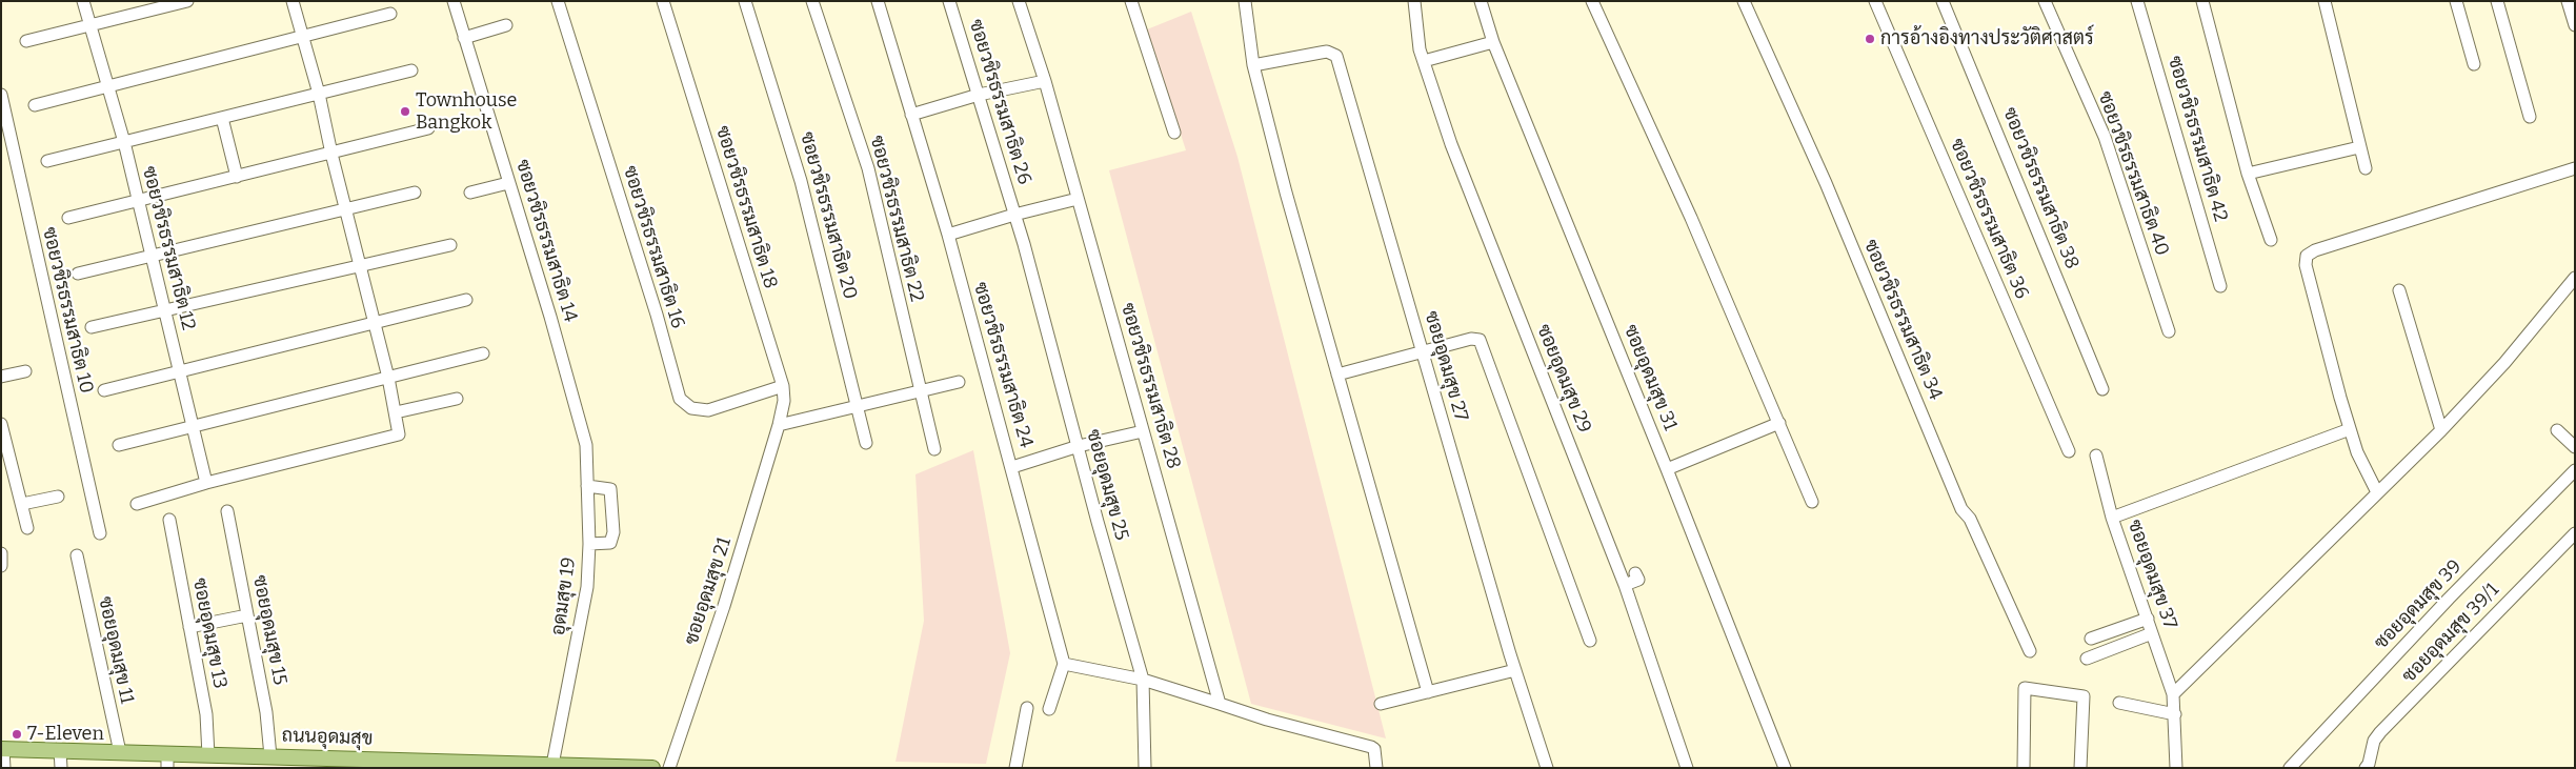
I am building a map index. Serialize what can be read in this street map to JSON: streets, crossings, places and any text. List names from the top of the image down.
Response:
{
  "streets": {
    "main road": ["ถนนอุดมสุข"],
    "street": [
      "ซอยวชิรธรรมสาธิต 26",
      "ซอยวชิรธรรมสาธิต 42",
      "ซอยวชิรธรรมสาธิต 40",
      "ซอยวชิรธรรมสาธิต 38",
      "ซอยวชิรธรรมสาธิต 18",
      "ซอยวชิรธรรมสาธิต 20",
      "ซอยวชิรธรรมสาธิต 22",
      "ซอยวชิรธรรมสาธิต 36",
      "ซอยวชิรธรรมสาธิต 14",
      "ซอยวชิรธรรมสาธิต 16",
      "ซอยวชิรธรรมสาธิต 12",
      "ซอยวชิรธรรมสาธิต 10",
      "ซอยวชิรธรรมสาธิต 34",
      "ซอยวชิรธรรมสาธิต 24",
      "ซอยอุดมสุข 27",
      "ซอยอุดมสุข 31",
      "ซอยอุดมสุข 29",
      "ซอยวชิรธรรมสาธิต 28",
      "ซอยอุดมสุข 25",
      "ซอยอุดมสุข 37",
      "ซอยอุดมสุข 21",
      "อุดมสุข 19",
      "ซอยอุดมสุข 39",
      "ซอยอุดมสุข 15",
      "ซอยอุดมสุข 13",
      "ซอยอุดมสุข 39/1",
      "ซอยอุดมสุข 11"
    ]
  },
  "crossings": [
    ["ซอยวชิรธรรมสาธิต 26", "ซอยอุดมสุข 25"],
    ["ซอยวชิรธรรมสาธิต 18", "ซอยวชิรธรรมสาธิต 16"],
    ["ซอยวชิรธรรมสาธิต 18", "ซอยอุดมสุข 21"],
    ["ซอยวชิรธรรมสาธิต 14", "อุดมสุข 19"],
    ["อุดมสุข 19", "ถนนอุดมสุข"],
    ["ซอยอุดมสุข 15", "ถนนอุดมสุข"],
    ["ซอยอุดมสุข 13", "ถนนอุดมสุข"],
    ["ซอยอุดมสุข 11", "ถนนอุดมสุข"]
  ],
  "places": ["การอ้างอิงทางประวัติศาสตร์", "Townhouse Bangkok", "7-Eleven"]
}
